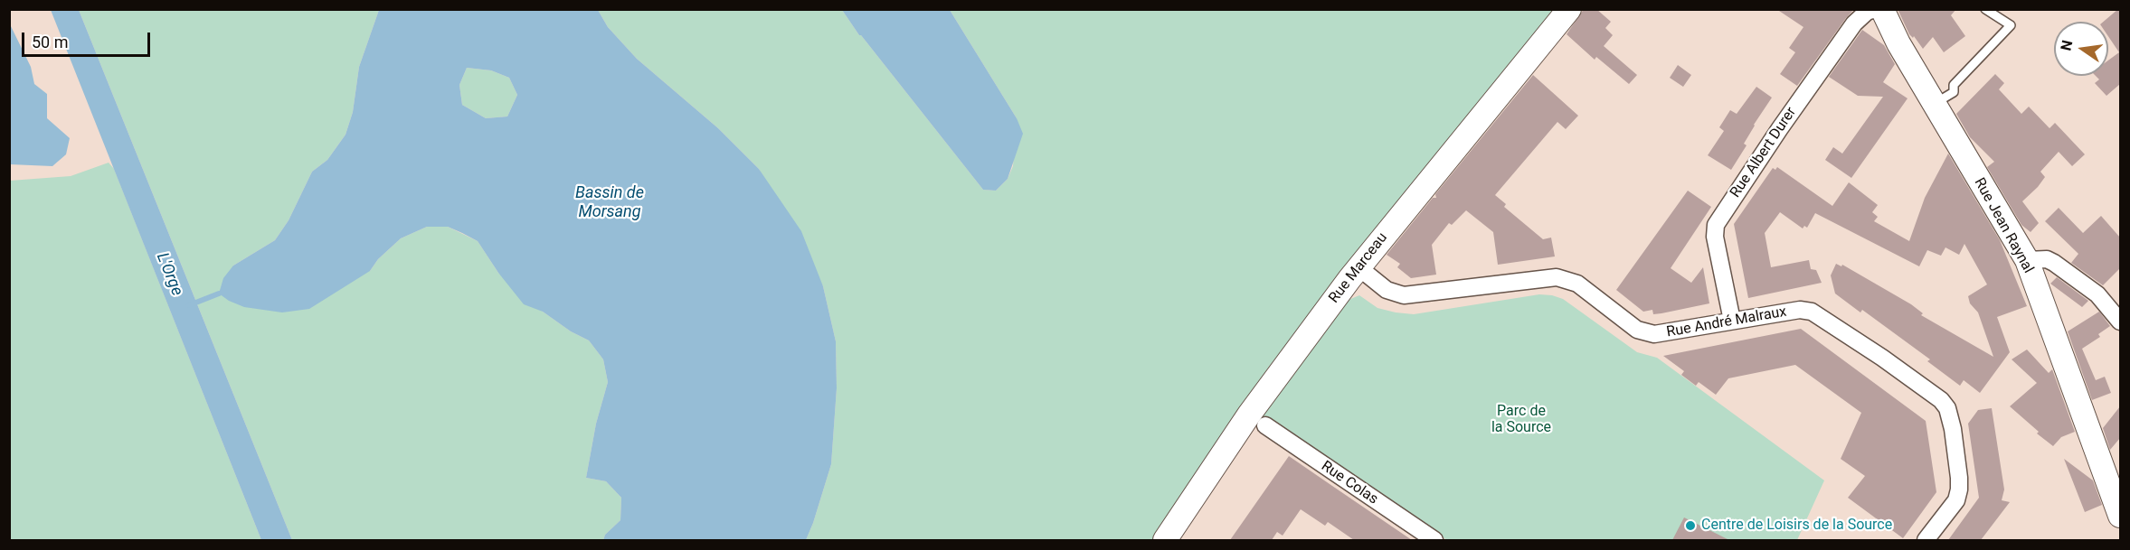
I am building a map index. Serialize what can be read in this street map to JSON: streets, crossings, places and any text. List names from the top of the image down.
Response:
{
  "streets": {
    "main road": ["Rue Jean Raynal", "Rue Marceau"],
    "street": ["Rue Albert Durer", "Rue André Malraux", "Rue Colas"]
  },
  "crossings": [
    ["Rue Albert Durer", "Rue André Malraux"],
    ["Rue Marceau", "Rue André Malraux"]
  ],
  "water": ["Bassin de Morsang", "L'Orge"],
  "parks": ["Parc de la Source"],
  "places": ["Centre de Loisirs de la Source"],
  "scale_bar": "50 m",
  "north": "left"
}
